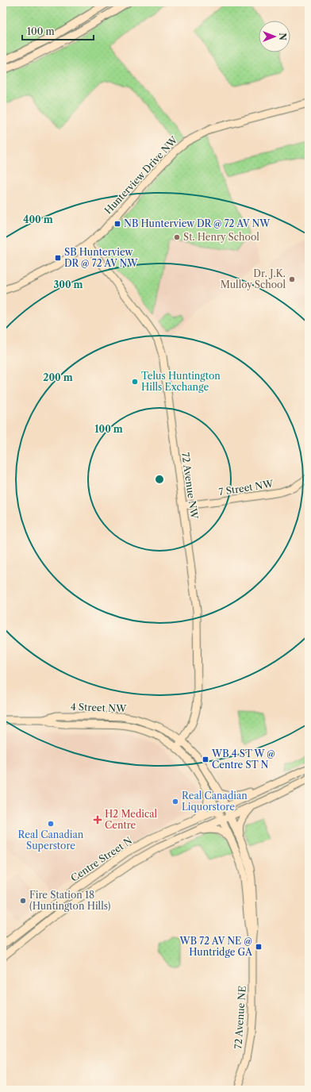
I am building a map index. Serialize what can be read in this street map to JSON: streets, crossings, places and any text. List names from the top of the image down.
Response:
{
  "streets": {
    "main road": [
      "Hunterview Drive NW",
      "72 Avenue NW",
      "7 Street NW",
      "4 Street NW",
      "Centre Street N",
      "72 Avenue NE"
    ]
  },
  "crossings": [
    ["Hunterview Drive NW", "72 Avenue NW"],
    ["72 Avenue NW", "7 Street NW"],
    ["72 Avenue NW", "4 Street NW"],
    ["4 Street NW", "Centre Street N"],
    ["4 Street NW", "72 Avenue NE"],
    ["Centre Street N", "72 Avenue NE"]
  ],
  "places": {
    "transit": [
      "NB Hunterview DR @ 72 AV NW",
      "SB Hunterview DR @ 72 AV NW",
      "WB 4 ST W @ Centre ST N",
      "WB 72 AV NE @ Huntridge GA"
    ],
    "other": [
      "St. Henry School",
      "Dr. J.K. Mulloy School",
      "Telus Huntington Hills Exchange",
      "Real Canadian Liquorstore",
      "Real Canadian Superstore",
      "Fire Station 18 (Huntington Hills)"
    ],
    "health": ["H2 Medical Centre"]
  },
  "scale_bar": "100 m",
  "north": "right",
  "rings": [
    "400 m",
    "300 m",
    "200 m",
    "100 m"
  ]
}
